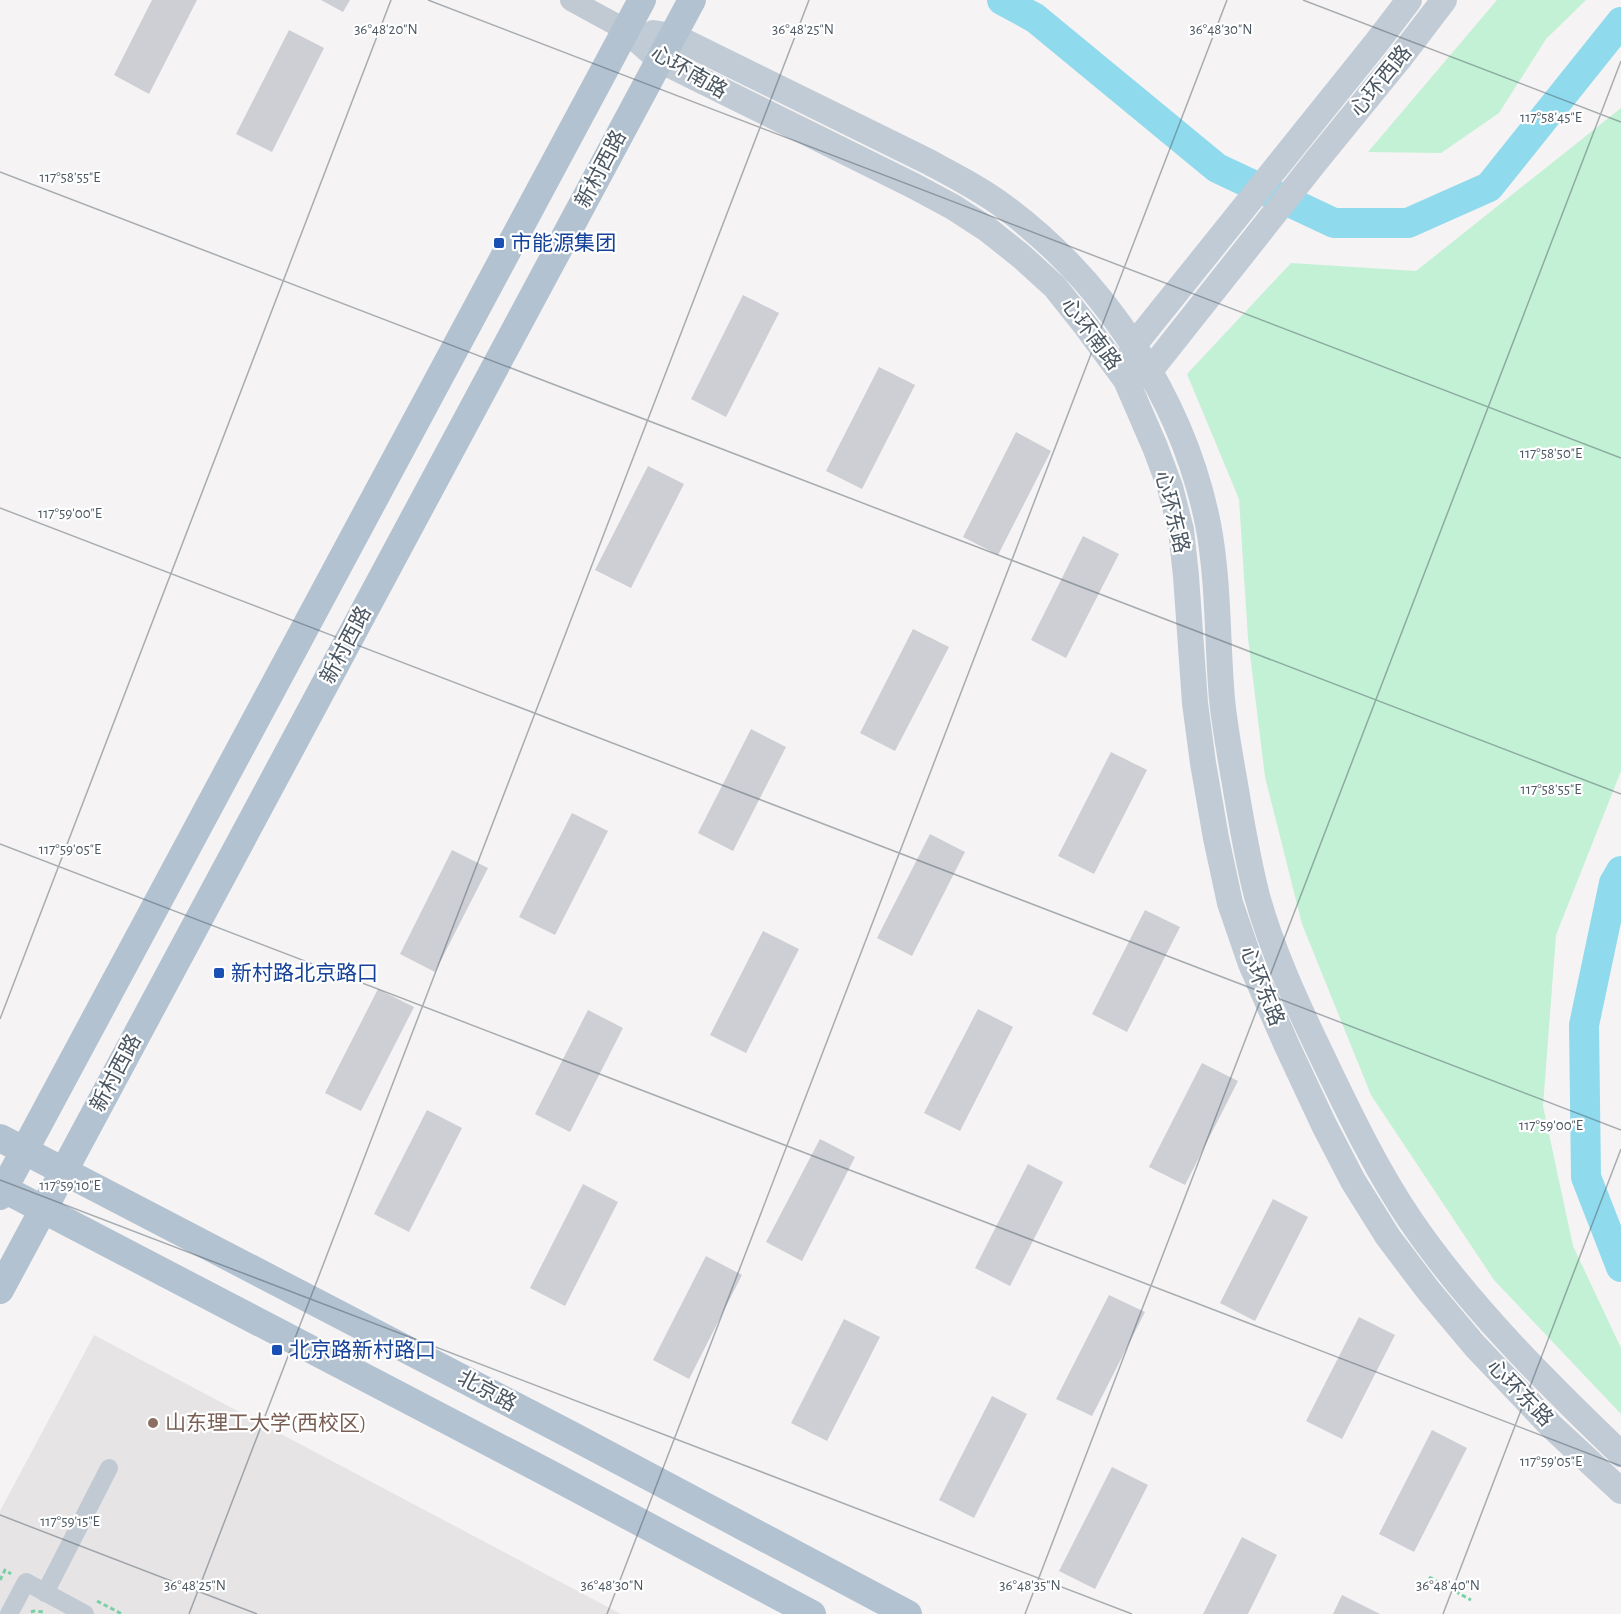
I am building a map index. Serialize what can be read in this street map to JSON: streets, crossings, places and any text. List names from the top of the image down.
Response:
{
  "streets": {
    "main road": [
      "心环南路",
      "心环西路",
      "新村西路",
      "心环东路",
      "北京路"
    ]
  },
  "crossings": [
    ["心环南路", "心环西路"],
    ["心环南路", "新村西路"],
    ["心环南路", "心环东路"],
    ["心环西路", "心环东路"],
    ["新村西路", "北京路"]
  ],
  "places": {
    "transit": ["市能源集团", "新村路北京路口", "北京路新村路口"],
    "other": ["山东理工大学(西校区)"]
  },
  "coordinates": [
    "36°48'30\"N",
    "36°48'20\"N",
    "36°48'25\"N",
    "117°58'45\"E",
    "117°58'55\"E",
    "117°58'50\"E",
    "117°59'00\"E",
    "117°59'05\"E",
    "117°59'10\"E",
    "117°59'15\"E",
    "36°48'35\"N",
    "36°48'40\"N"
  ]
}
